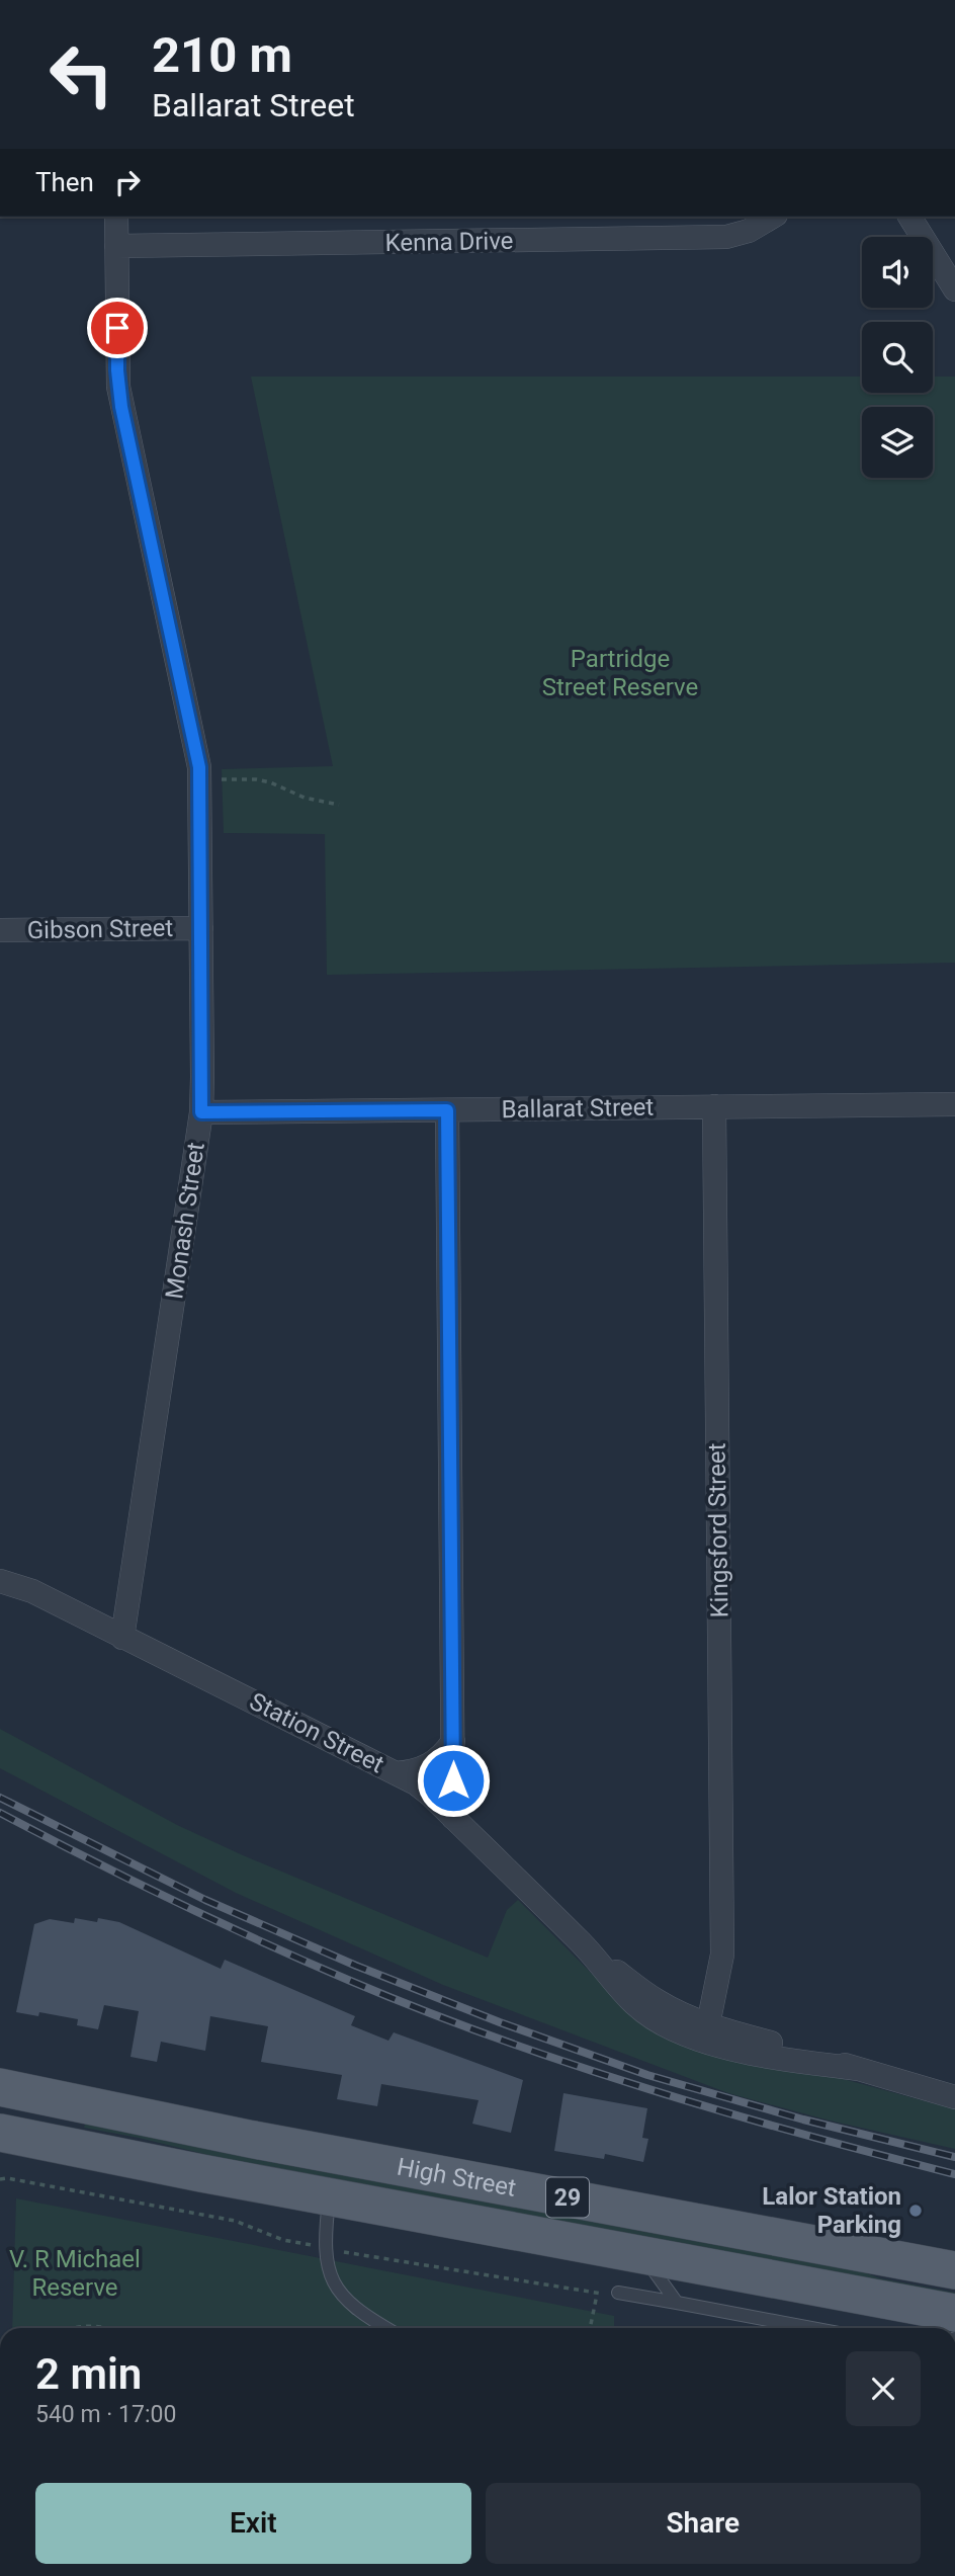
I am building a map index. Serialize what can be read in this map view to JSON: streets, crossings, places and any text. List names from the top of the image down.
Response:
{
  "streets": {
    "main road": ["High Street", "29"],
    "street": [
      "Kenna Drive",
      "Gibson Street",
      "Ballarat Street",
      "Monash Street",
      "Kingsford Street",
      "Station Street"
    ]
  },
  "crossings": [
    ["Kenna Drive", "Monash Street"],
    ["Gibson Street", "Monash Street"],
    ["Ballarat Street", "Monash Street"],
    ["Ballarat Street", "Kingsford Street"],
    ["Monash Street", "Station Street"],
    ["Kingsford Street", "Station Street"]
  ],
  "parks": ["Partridge Street Reserve", "V. R Michael Reserve"],
  "places": ["Lalor Station Parking"],
  "page": {
    "turn": ["210 m", "Ballarat Street"],
    "then": "Then",
    "heading": ["2 min", "540 m · 17:00"],
    "buttons": ["Exit", "Share"]
  }
}
